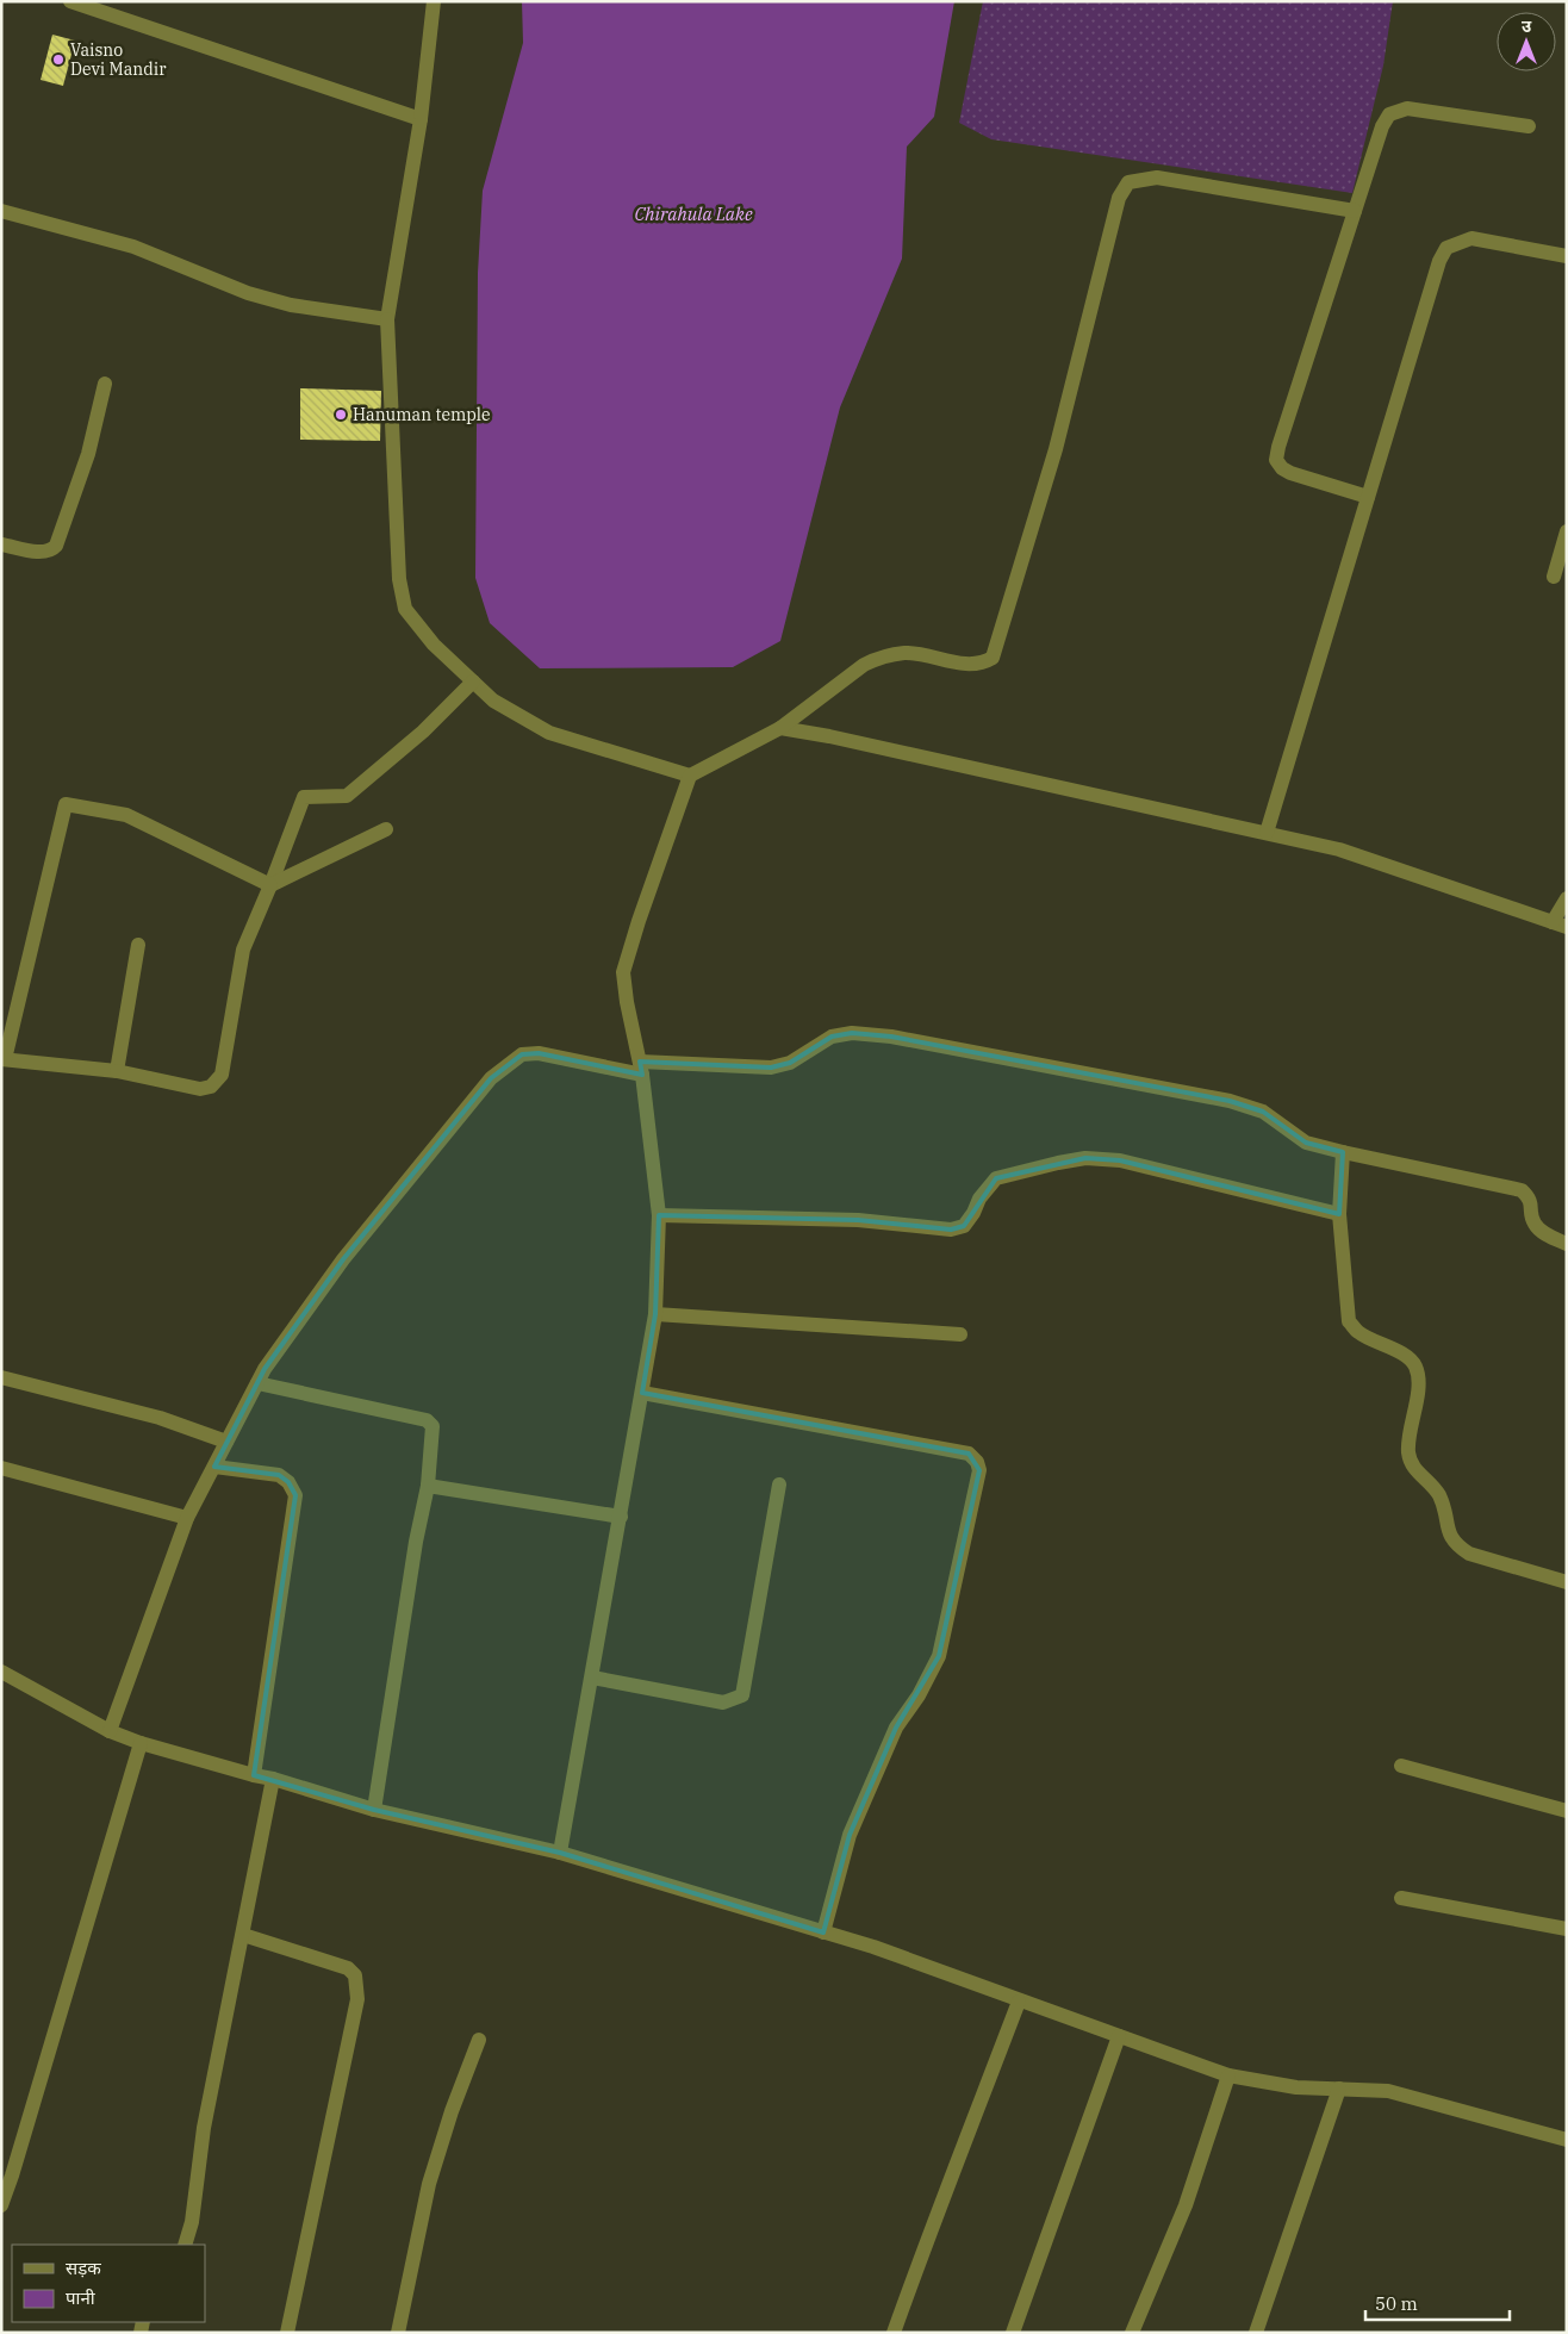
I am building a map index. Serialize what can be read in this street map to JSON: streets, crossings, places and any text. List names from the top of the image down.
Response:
{
  "water": ["Chirahula Lake"],
  "places": ["Vaisno Devi Mandir", "Hanuman temple"],
  "legend": ["सड़क", "पानी"],
  "scale_bar": "50 m",
  "north": "top"
}
